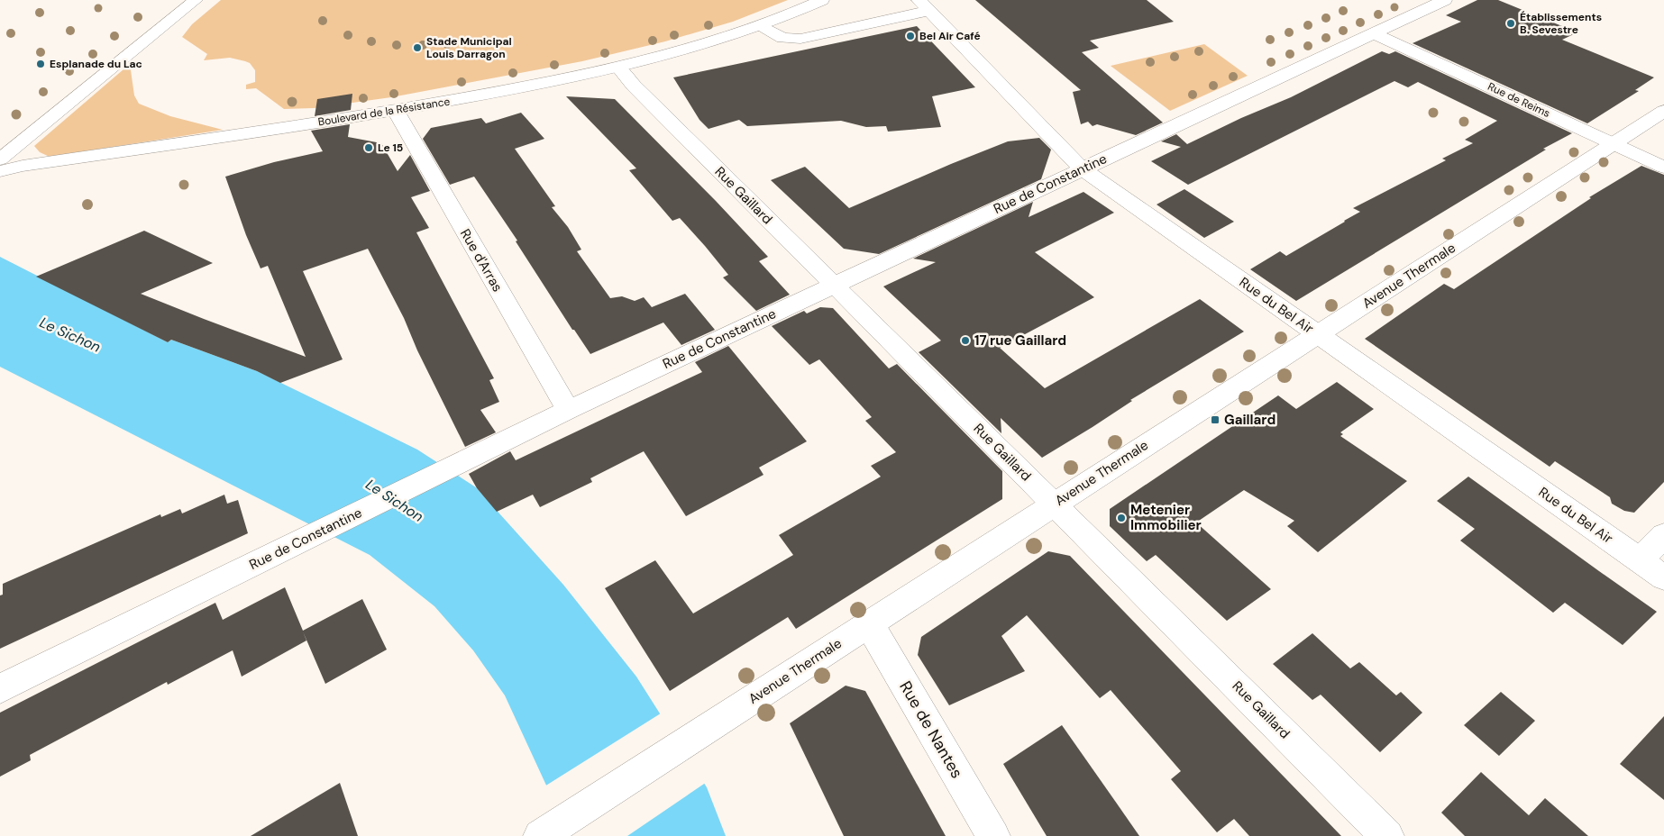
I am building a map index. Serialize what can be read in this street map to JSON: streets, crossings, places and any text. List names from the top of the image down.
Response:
{
  "streets": {
    "street": [
      "Rue de Reims",
      "Boulevard de la Résistance",
      "Rue de Constantine",
      "Rue Gaillard",
      "Rue d'Arras",
      "Avenue Thermale",
      "Rue du Bel Air",
      "Rue de Nantes"
    ]
  },
  "crossings": [
    ["Rue de Reims", "Rue de Constantine"],
    ["Rue de Reims", "Avenue Thermale"],
    ["Boulevard de la Résistance", "Rue Gaillard"],
    ["Boulevard de la Résistance", "Rue d'Arras"],
    ["Rue de Constantine", "Rue Gaillard"],
    ["Rue de Constantine", "Rue d'Arras"],
    ["Rue de Constantine", "Rue du Bel Air"],
    ["Rue Gaillard", "Avenue Thermale"],
    ["Avenue Thermale", "Rue du Bel Air"],
    ["Avenue Thermale", "Rue de Nantes"]
  ],
  "water": ["Le Sichon"],
  "places": {
    "other": [
      "Établissements B. Sevestre",
      "Bel Air Café",
      "Stade Municipal Louis Darragon",
      "Esplanade du Lac",
      "Le 15",
      "17 rue Gaillard",
      "Metenier Immobilier"
    ],
    "transit": ["Gaillard"]
  }
}
